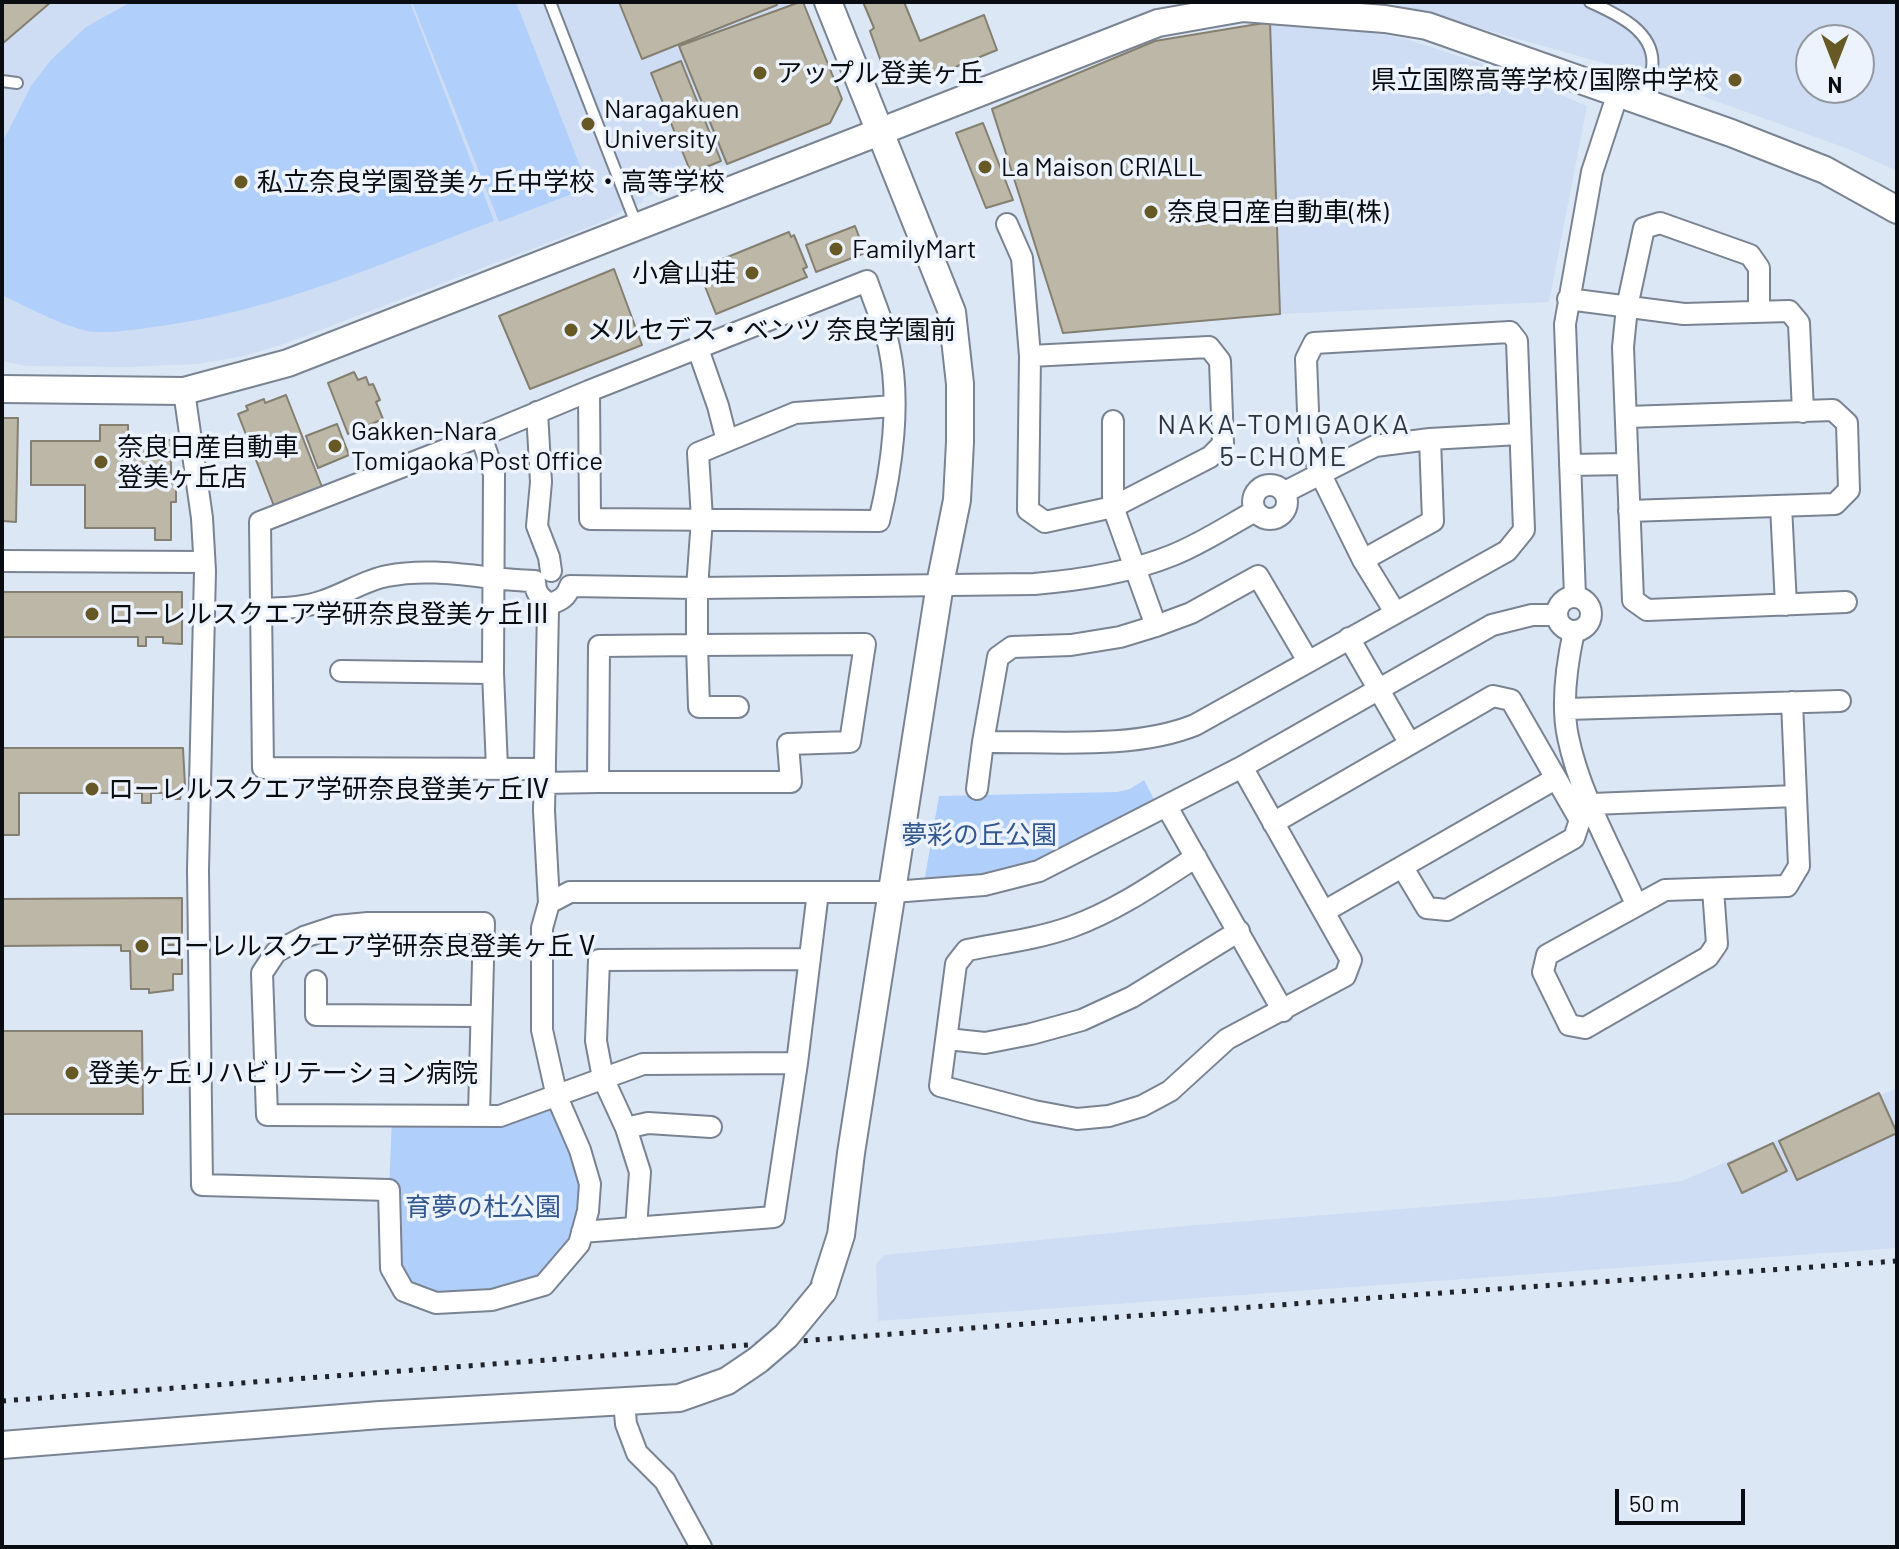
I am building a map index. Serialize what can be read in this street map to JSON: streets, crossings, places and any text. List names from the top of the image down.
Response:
{
  "districts": ["NAKA-TOMIGAOKA 5-CHOME"],
  "parks": ["夢彩の丘公園", "育夢の杜公園"],
  "places": [
    "アップル登美ヶ丘",
    "県立国際高等学校/国際中学校",
    "Naragakuen University",
    "La Maison CRIALL",
    "私立奈良学園登美ヶ丘中学校・高等学校",
    "奈良日産自動車(株)",
    "FamilyMart",
    "小倉山荘",
    "メルセデス・ベンツ 奈良学園前",
    "Gakken-Nara Tomigaoka Post Office",
    "奈良日産自動車 登美ヶ丘店",
    "ローレルスクエア学研奈良登美ヶ丘Ⅲ",
    "ローレルスクエア学研奈良登美ヶ丘Ⅳ",
    "ローレルスクエア学研奈良登美ヶ丘Ⅴ",
    "登美ヶ丘リハビリテーション病院"
  ],
  "scale_bar": "50 m",
  "north": "bottom"
}
